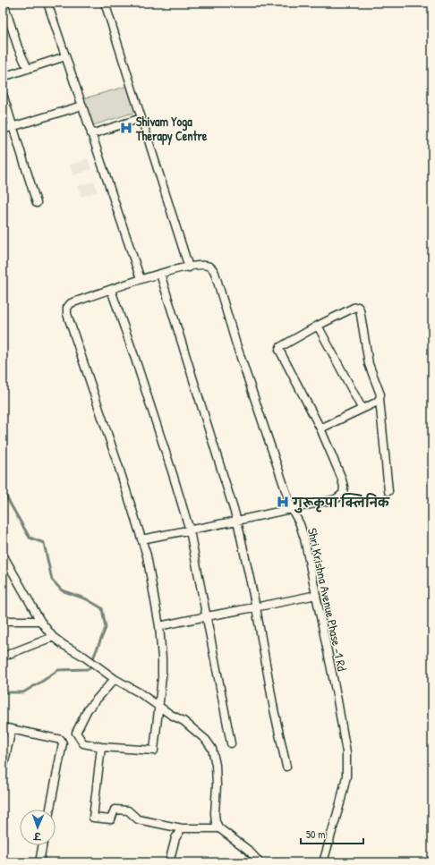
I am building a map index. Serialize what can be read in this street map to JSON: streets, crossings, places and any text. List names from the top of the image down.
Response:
{
  "streets": {
    "street": ["Shri Krishna Avenue Phase -1 Rd"]
  },
  "places": {
    "hospital": ["Shivam Yoga Therapy Centre", "गुरूकृपा क्लिनिक"]
  },
  "scale_bar": "50 m",
  "north": "bottom"
}
